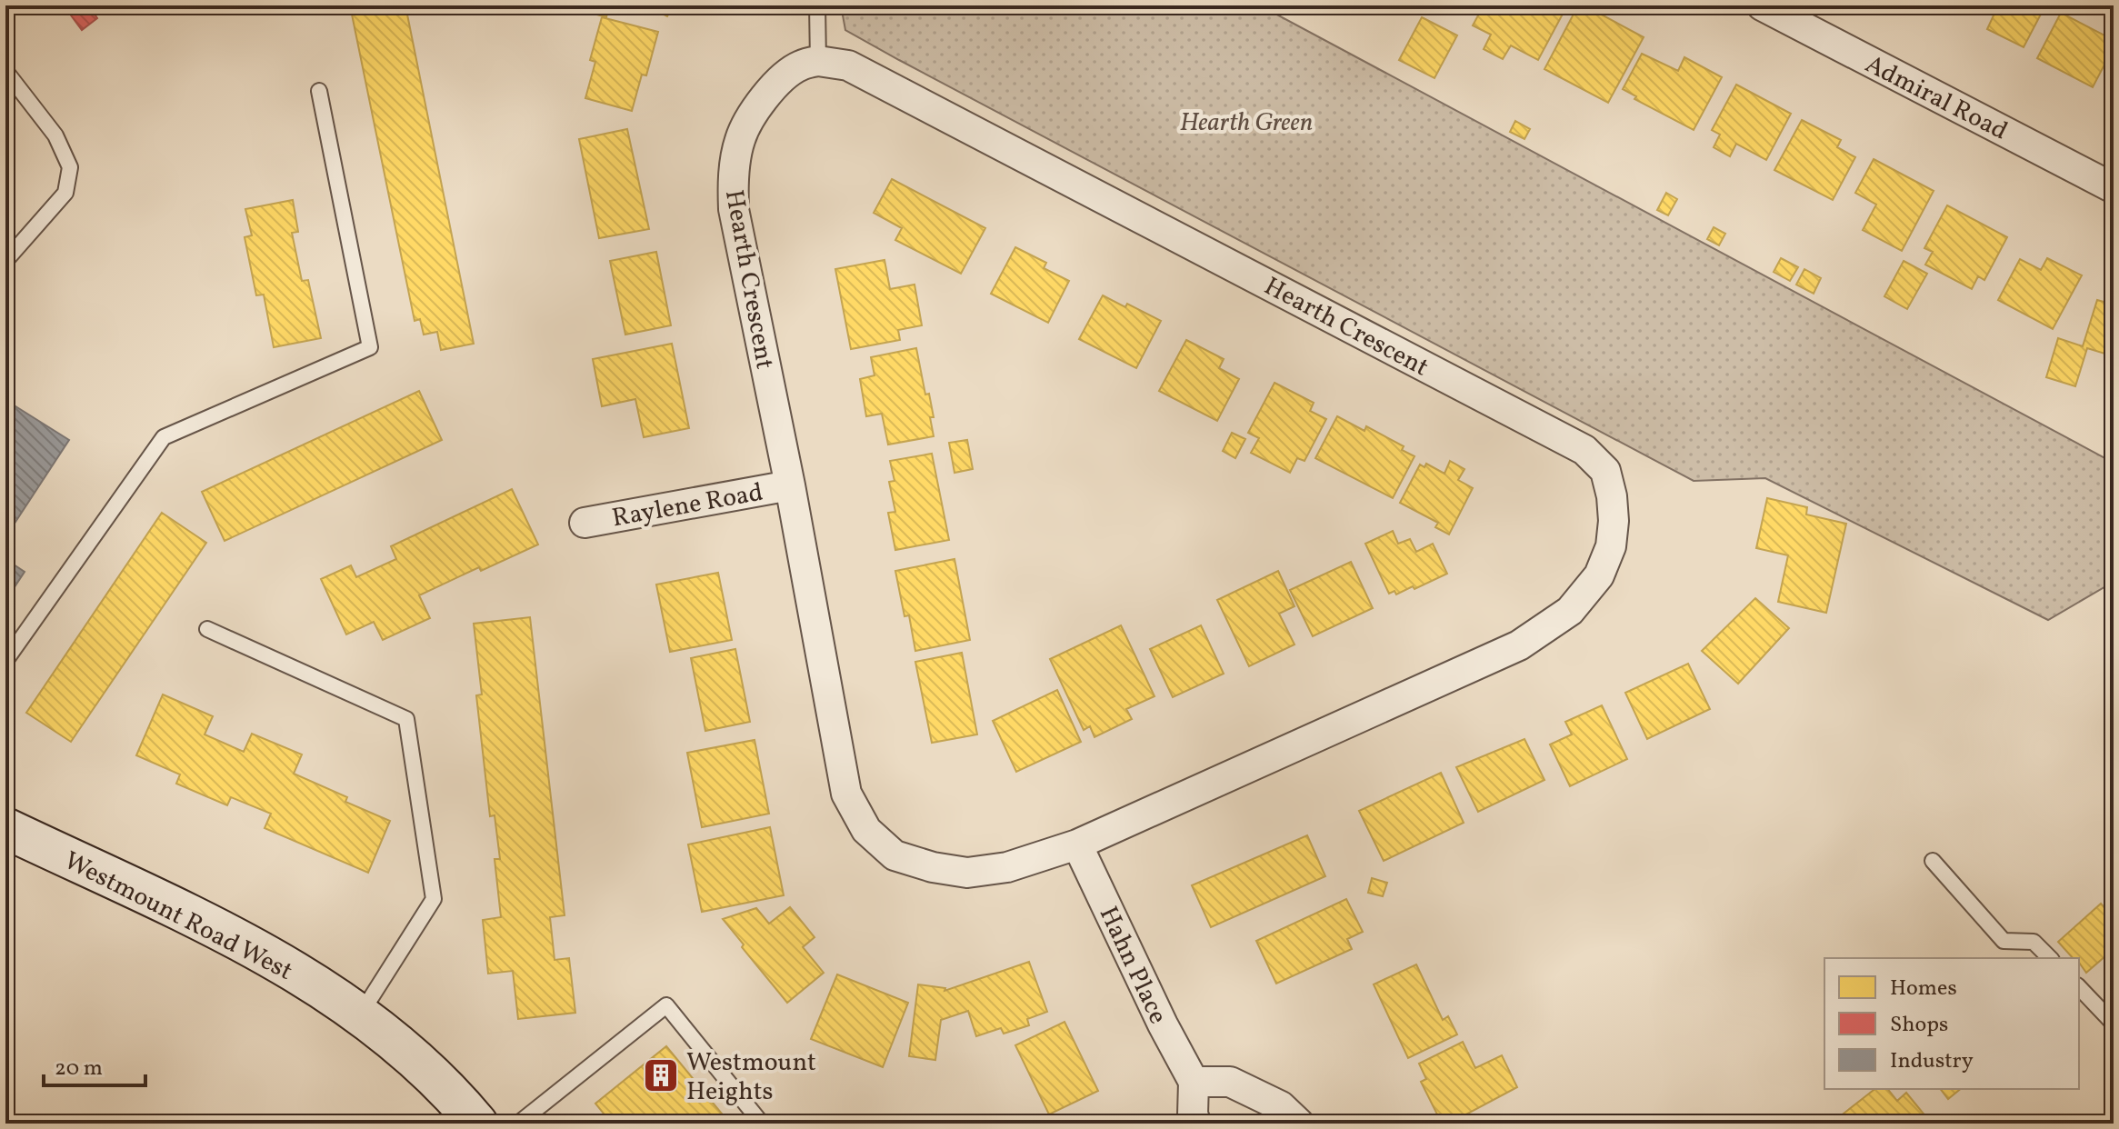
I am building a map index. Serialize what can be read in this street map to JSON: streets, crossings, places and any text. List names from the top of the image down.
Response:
{
  "streets": {
    "main road": ["Westmount Road West"],
    "street": [
      "Admiral Road",
      "Hearth Crescent",
      "Raylene Road",
      "Hahn Place"
    ]
  },
  "crossings": [
    ["Hearth Crescent", "Raylene Road"],
    ["Hearth Crescent", "Hahn Place"]
  ],
  "parks": ["Hearth Green"],
  "places": {
    "building": ["Westmount Heights"]
  },
  "legend": ["Homes", "Shops", "Industry"],
  "scale_bar": "20 m"
}
